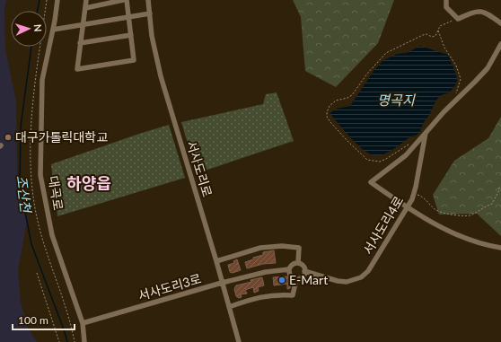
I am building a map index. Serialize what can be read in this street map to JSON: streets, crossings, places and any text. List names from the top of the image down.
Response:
{
  "streets": {
    "street": [
      "서사도리로",
      "대곡로",
      "서사도리4로",
      "서사도리3로"
    ]
  },
  "crossings": [
    ["서사도리로", "서사도리3로"],
    ["대곡로", "서사도리3로"]
  ],
  "districts": ["하양읍"],
  "water": ["명곡지", "조산천"],
  "places": ["대구가톨릭대학교", "E-Mart"],
  "scale_bar": "100 m",
  "north": "right"
}
